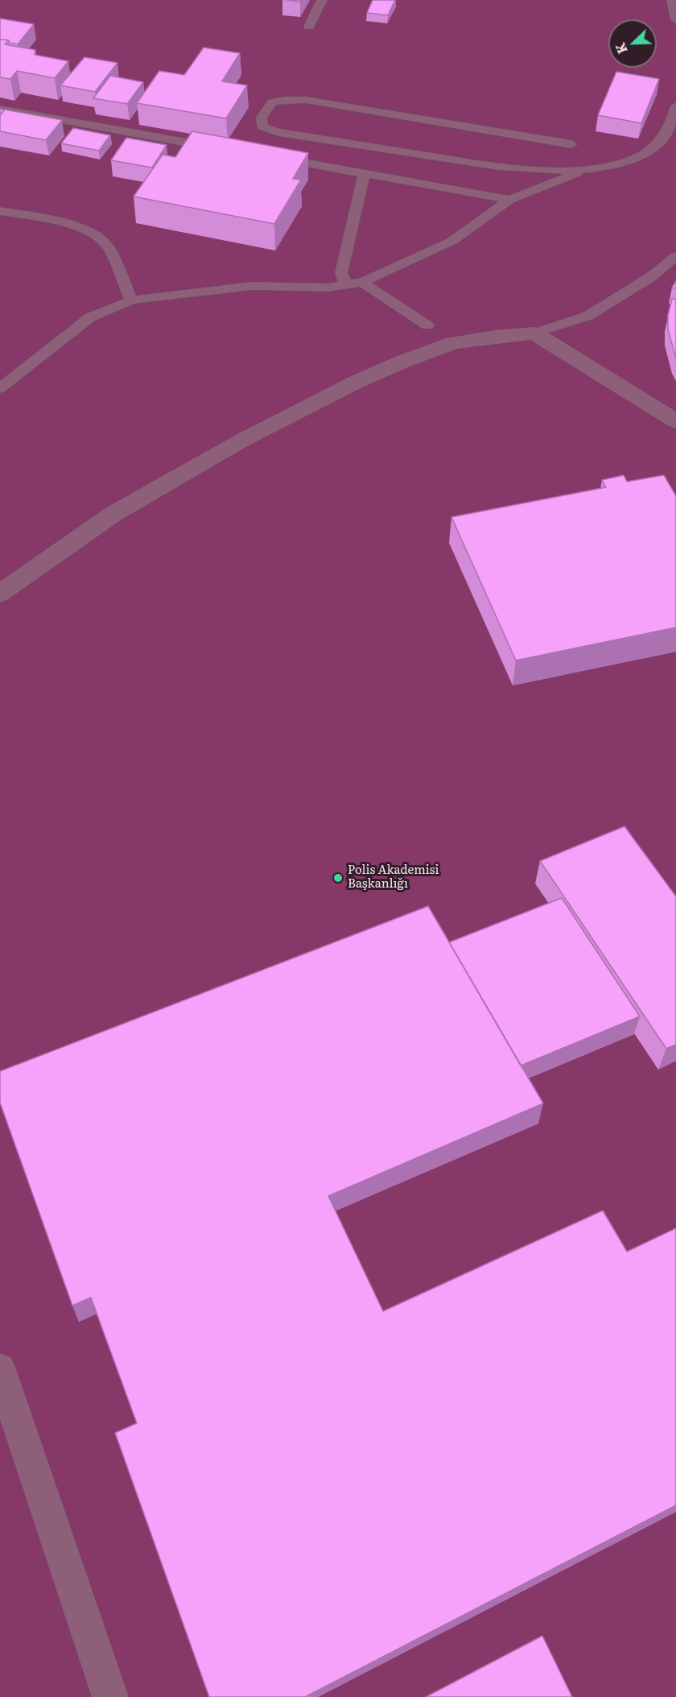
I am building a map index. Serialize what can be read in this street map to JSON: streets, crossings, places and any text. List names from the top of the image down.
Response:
{
  "places": ["Polis Akademisi Başkanlığı"],
  "north": "bottom left"
}
